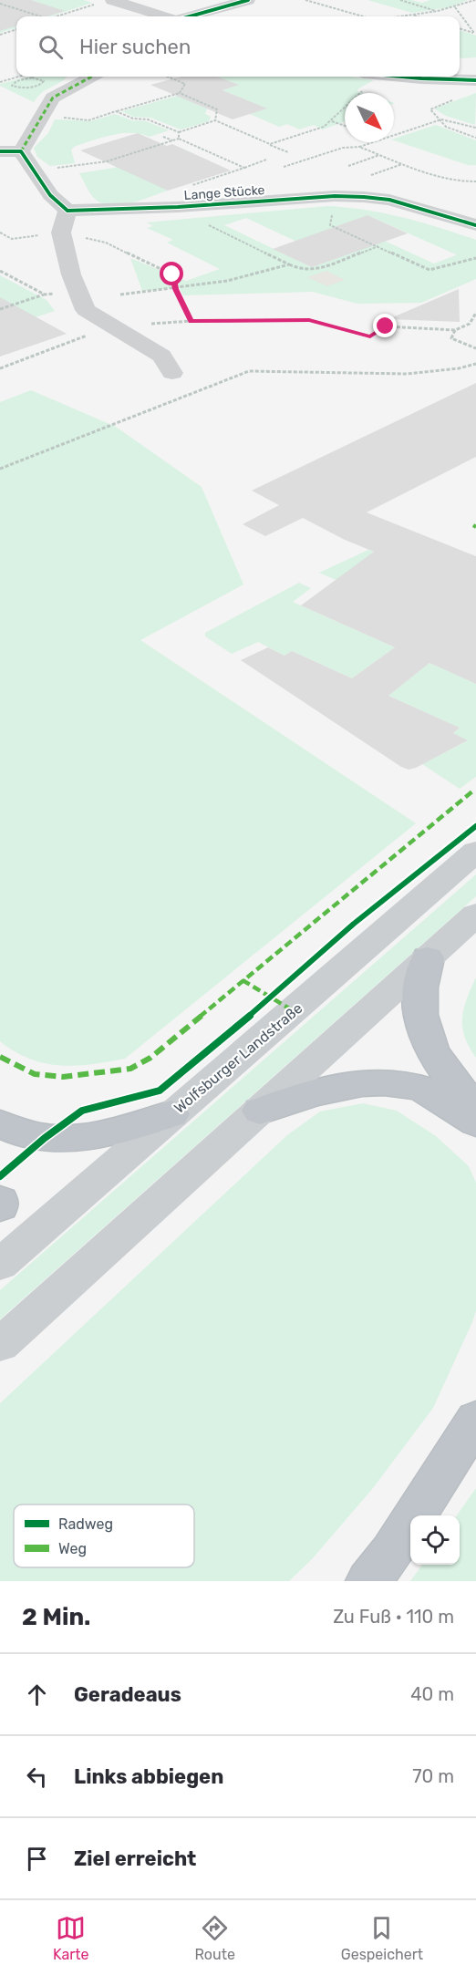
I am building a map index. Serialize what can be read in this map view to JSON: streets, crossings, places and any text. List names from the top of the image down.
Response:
{
  "streets": {
    "main road": ["Wolfsburger Landstraße"],
    "street": ["Lange Stücke"]
  },
  "legend": ["Radweg", "Weg"],
  "north": "bottom right",
  "page": {
    "search": "Hier suchen",
    "heading": ["2 Min.", "Zu Fuß · 110 m"],
    "list": [
      ["Geradeaus", "40 m"],
      ["Links abbiegen", "70 m"],
      "Ziel erreicht"
    ],
    "nav": ["Karte", "Route", "Gespeichert"]
  }
}
